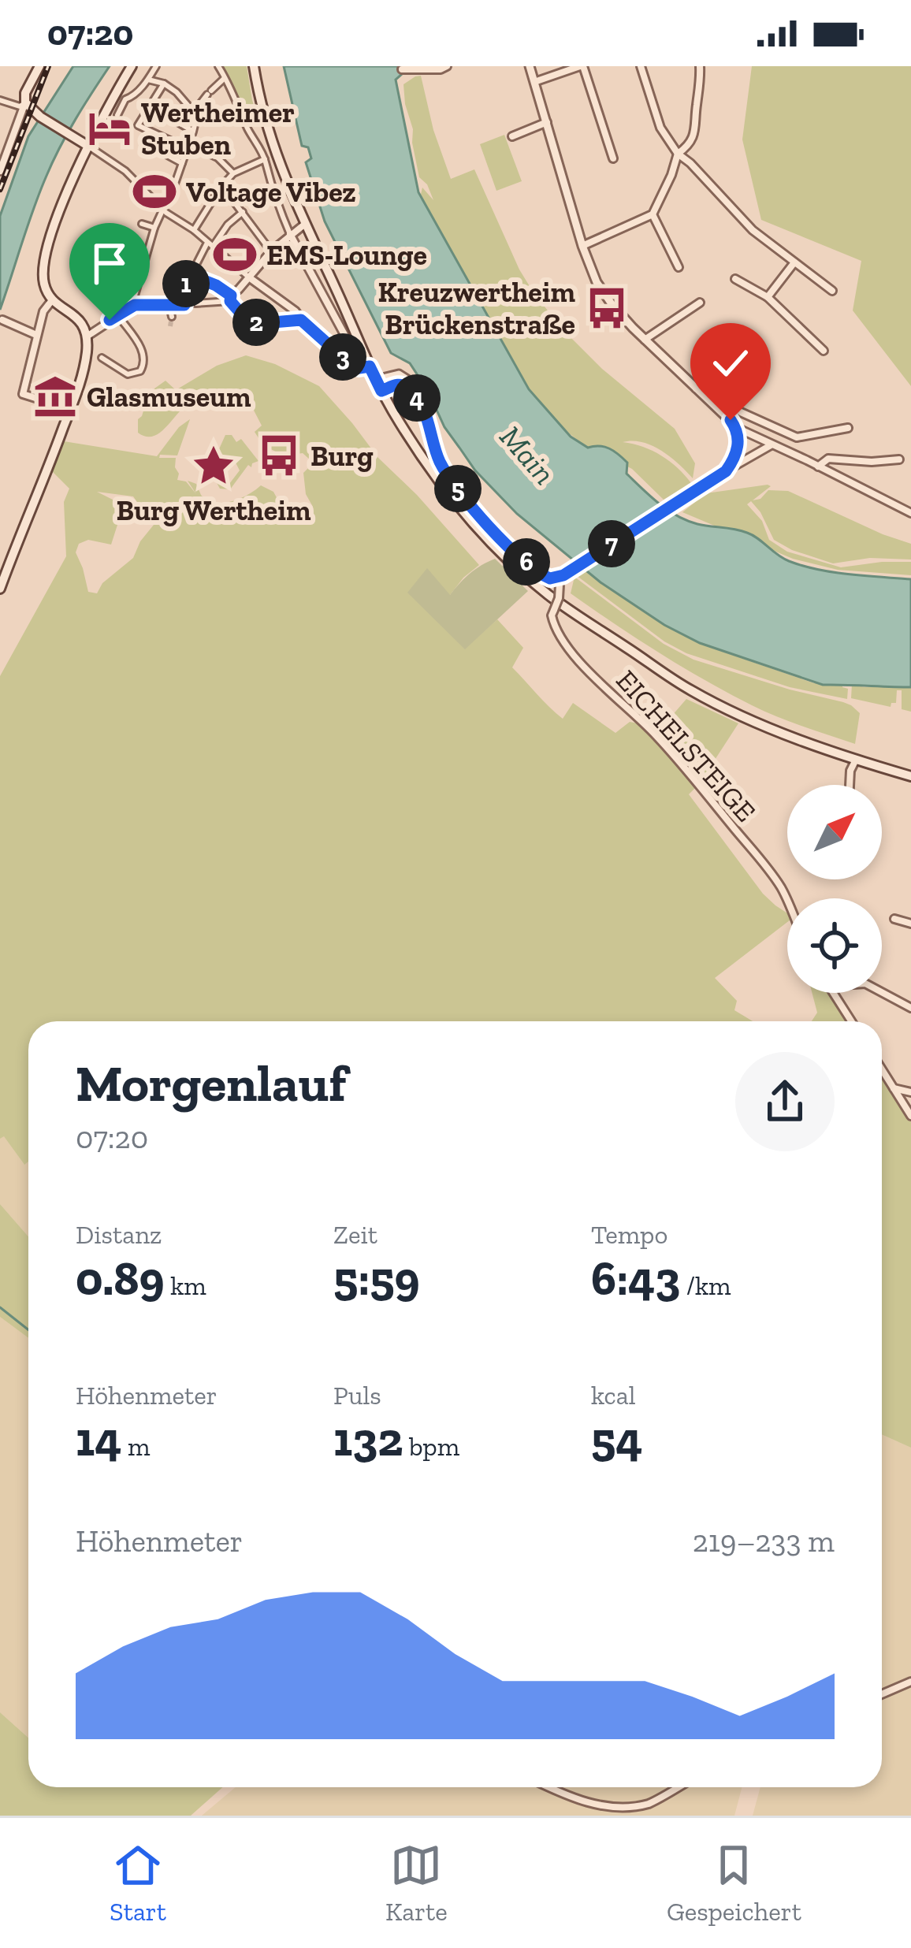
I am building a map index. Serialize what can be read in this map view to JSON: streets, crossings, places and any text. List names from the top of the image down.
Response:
{
  "streets": {
    "street": ["EICHELSTEIGE"]
  },
  "water": ["Main"],
  "places": {
    "hotel": ["Wertheimer Stuben"],
    "sports": ["Voltage Vibez", "EMS-Lounge"],
    "bus stop": ["Kreuzwertheim Brückenstraße", "Burg"],
    "museum": ["Glasmuseum"],
    "place": ["Burg Wertheim"]
  },
  "north": "top right",
  "page": {
    "status": "07:20",
    "pins": [
      "1",
      "2",
      "3",
      "4",
      "5",
      "7",
      "6"
    ],
    "heading": ["Morgenlauf", "07:20"],
    "stats": [
      ["Distanz", "0.89 km"],
      ["Zeit", "5:59"],
      ["Tempo", "6:43 /km"],
      ["Höhenmeter", "14 m"],
      ["Puls", "132 bpm"],
      ["kcal", "54"]
    ],
    "chart": ["Höhenmeter", "219–233 m"],
    "tabs": ["Start", "Karte", "Gespeichert"]
  }
}
